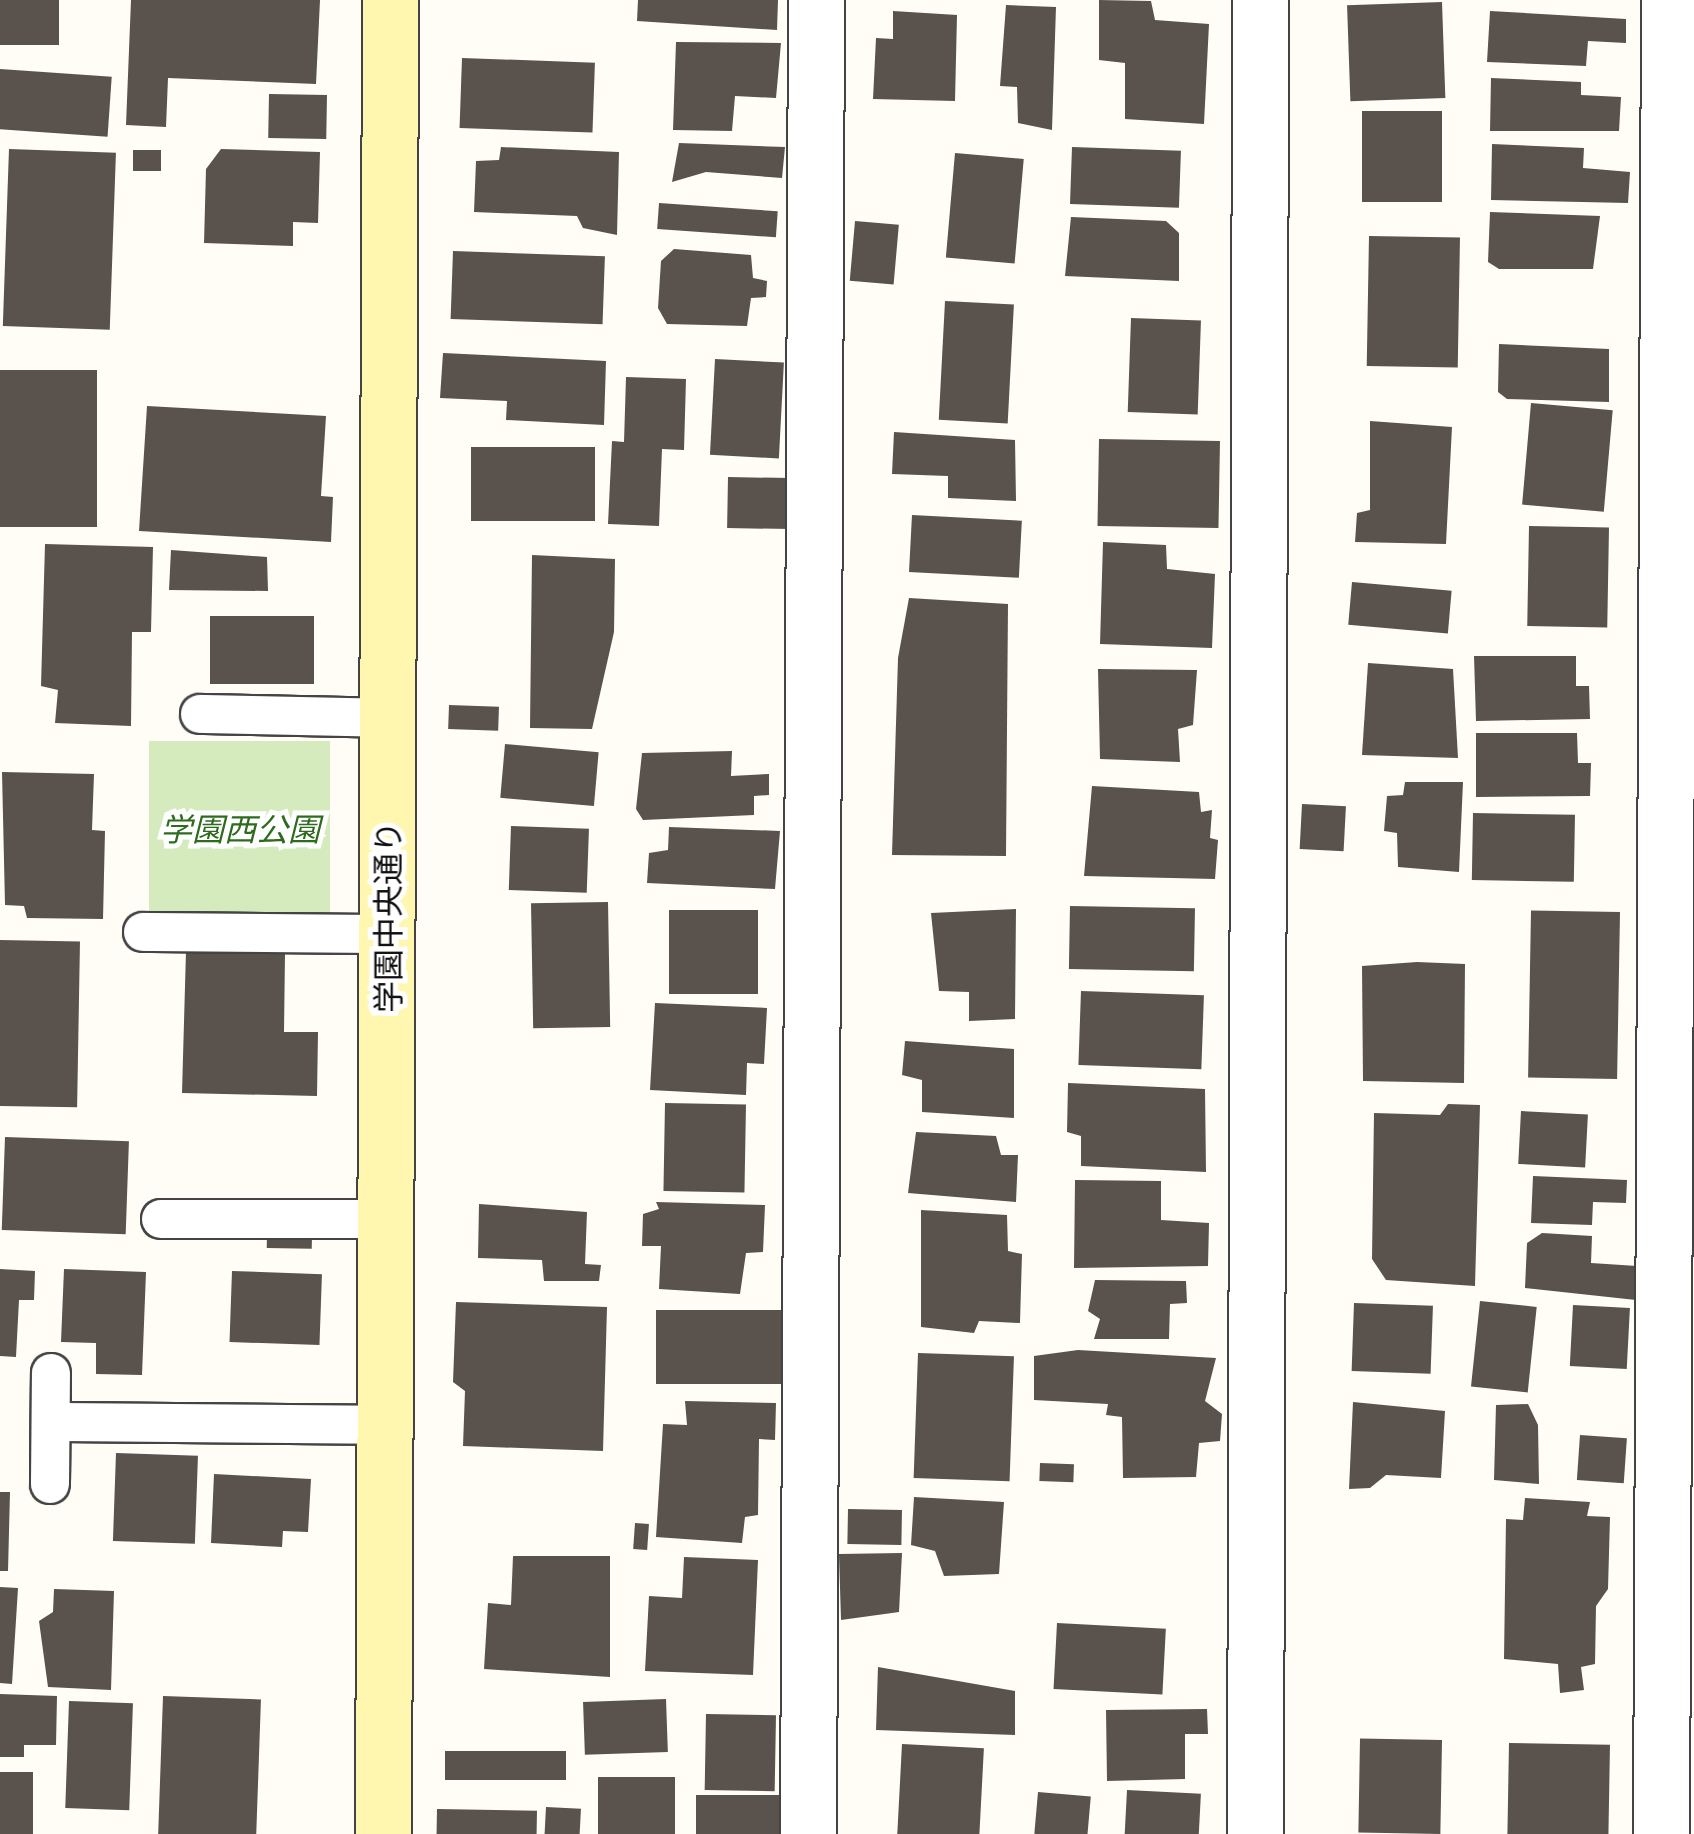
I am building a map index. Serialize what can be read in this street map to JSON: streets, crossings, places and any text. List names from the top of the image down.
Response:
{
  "streets": {
    "street": ["学園中央通り"]
  },
  "parks": ["学園西公園"]
}
